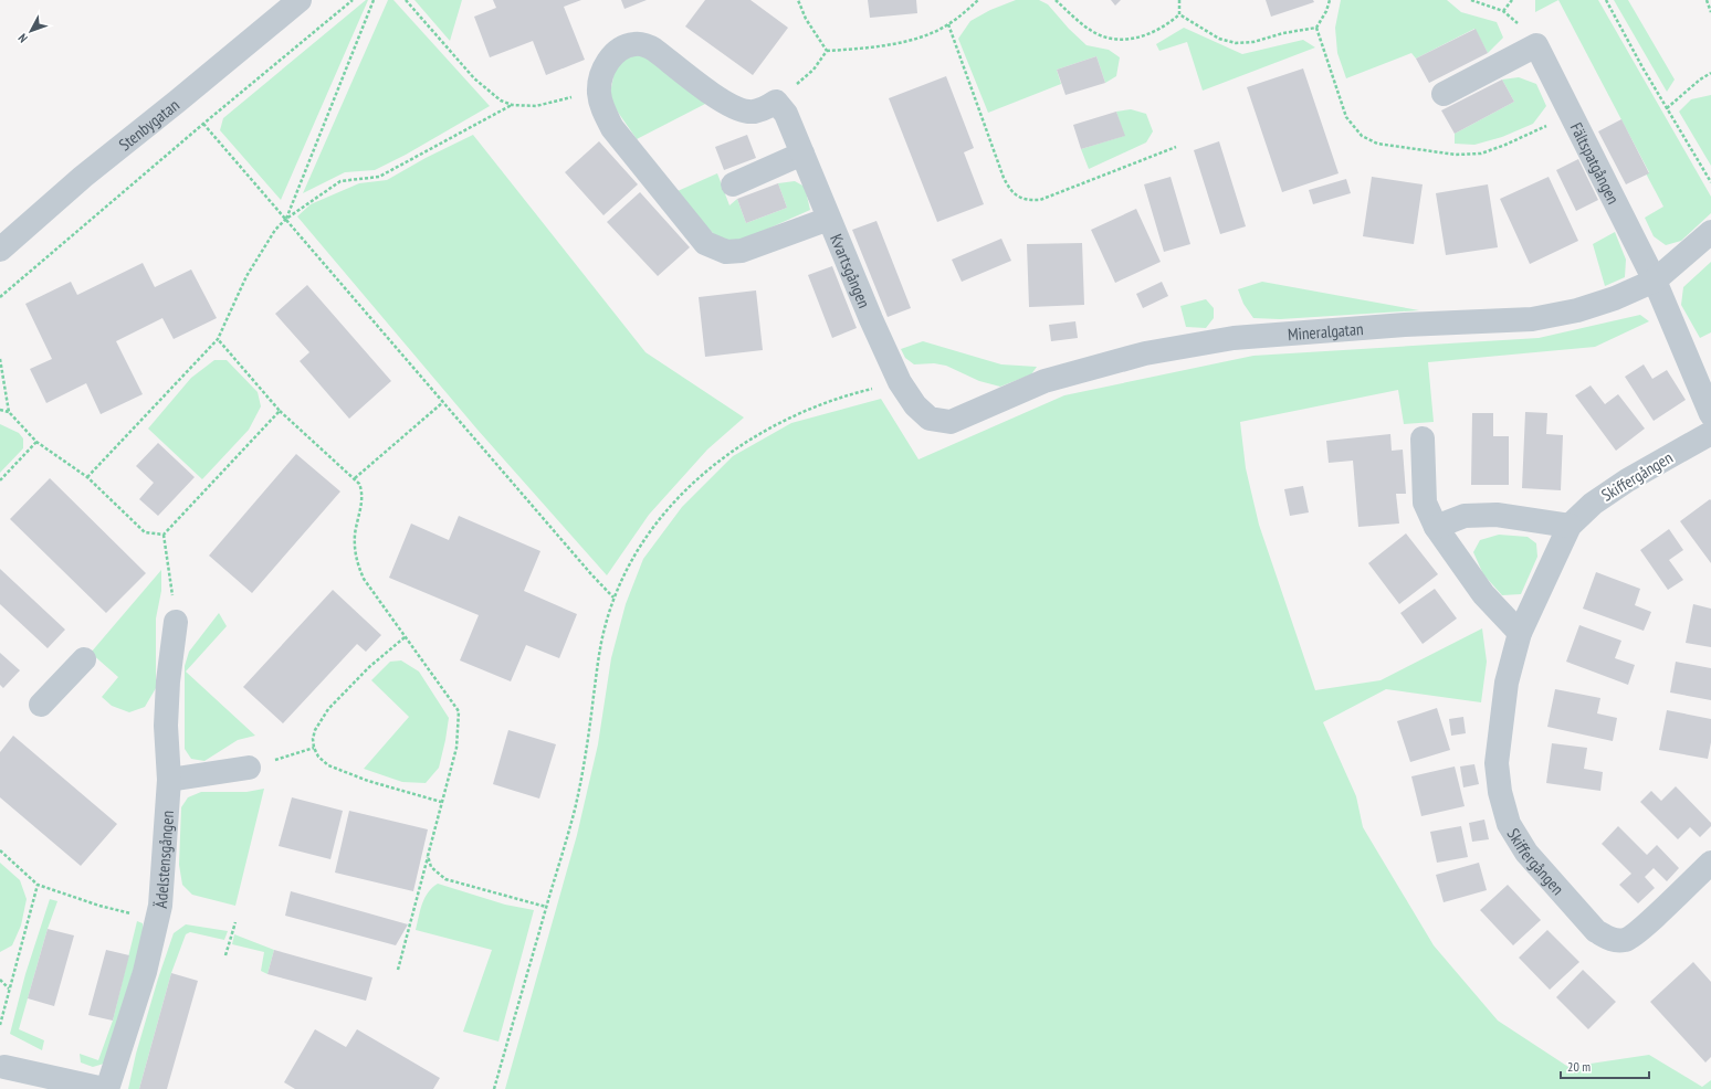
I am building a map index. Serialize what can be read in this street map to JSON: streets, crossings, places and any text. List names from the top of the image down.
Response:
{
  "streets": {
    "street": [
      "Stenbygatan",
      "Fältspatgången",
      "Kvartsgången",
      "Mineralgatan",
      "Skiffergången",
      "Ädelstensgången"
    ]
  },
  "crossings": [
    ["Fältspatgången", "Mineralgatan"],
    ["Kvartsgången", "Mineralgatan"]
  ],
  "scale_bar": "20 m",
  "north": "bottom left"
}
